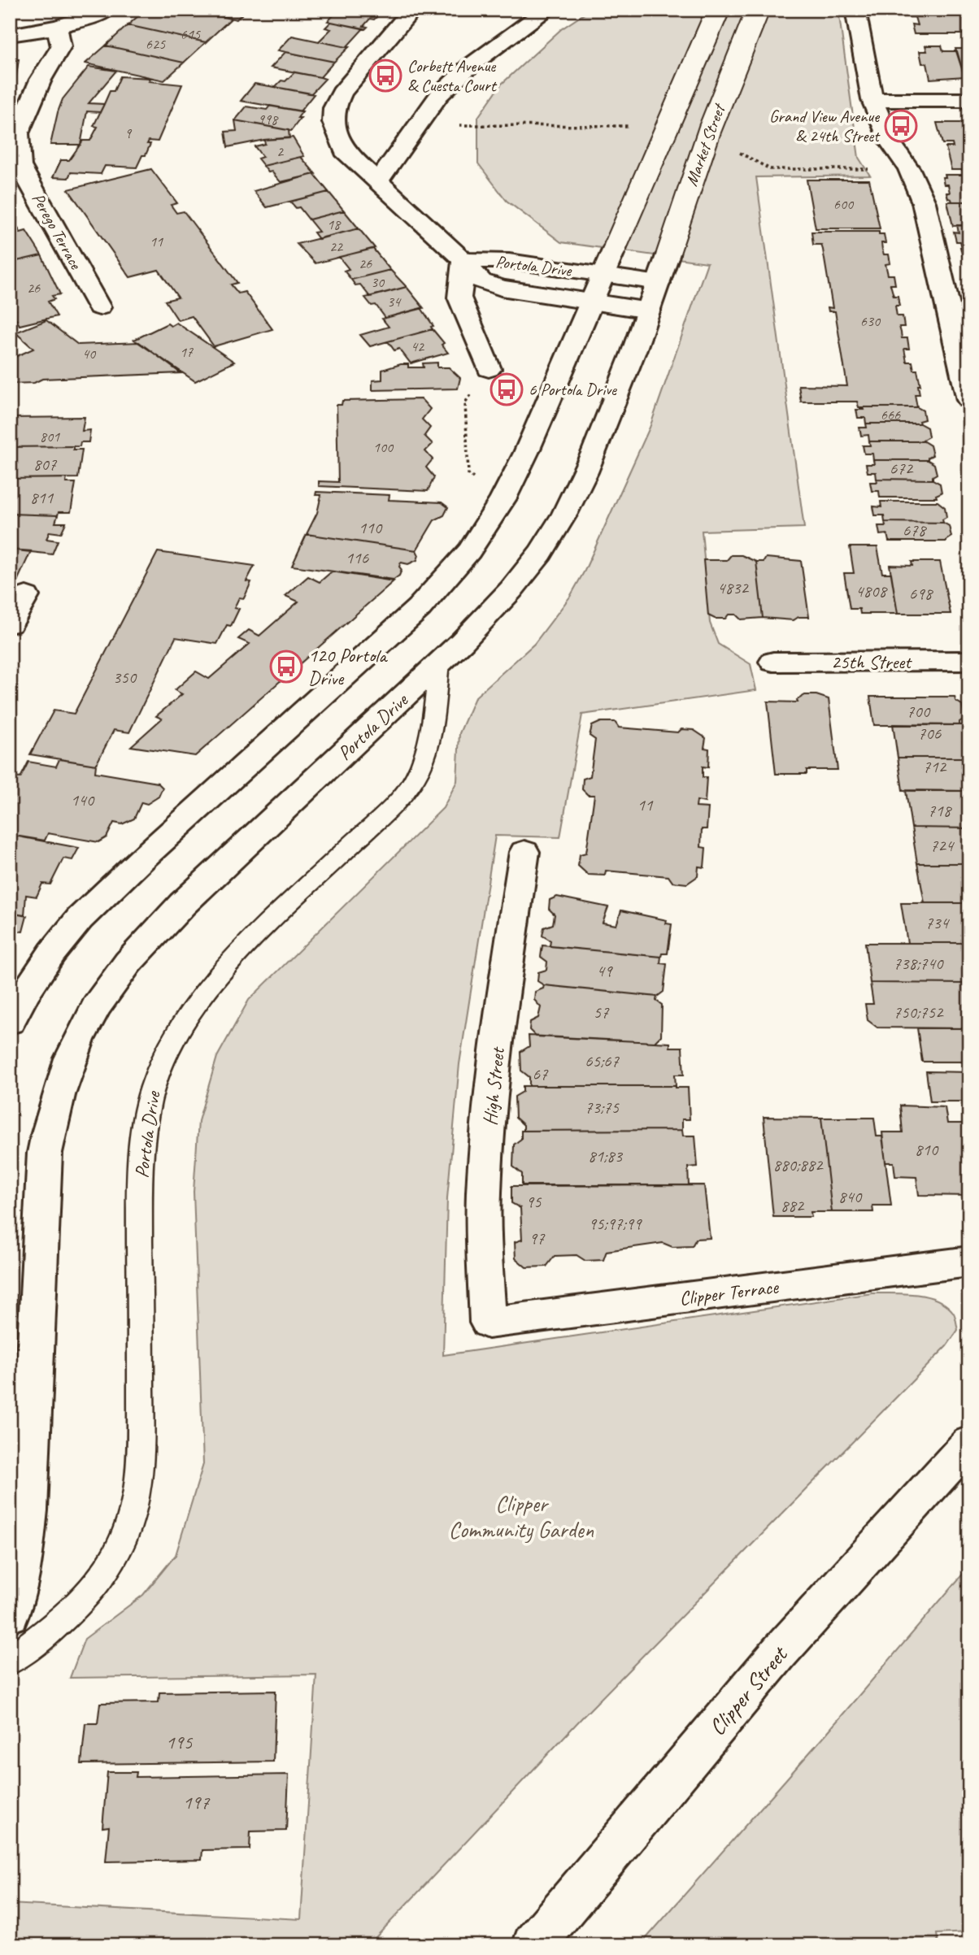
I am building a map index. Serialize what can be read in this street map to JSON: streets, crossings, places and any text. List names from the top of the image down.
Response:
{
  "streets": {
    "street": [
      "Market Street",
      "Perego Terrace",
      "Portola Drive",
      "25th Street",
      "High Street",
      "Clipper Terrace",
      "Clipper Street"
    ]
  },
  "crossings": [
    ["Market Street", "Portola Drive"],
    ["High Street", "Clipper Terrace"]
  ],
  "parks": ["Clipper Community Garden"],
  "places": {
    "bus stop": [
      "Corbett Avenue & Cuesta Court",
      "Grand View Avenue & 24th Street",
      "6 Portola Drive",
      "120 Portola Drive"
    ]
  },
  "house_numbers": [
    "615",
    "625",
    "998",
    "9",
    "2",
    "600",
    "18",
    "11",
    "22",
    "26",
    "30",
    "26",
    "34",
    "630",
    "42",
    "17",
    "40",
    "666",
    "801",
    "100",
    "807",
    "672",
    "811",
    "110",
    "678",
    "116",
    "4832",
    "4808",
    "698",
    "350",
    "700",
    "706",
    "712",
    "140",
    "11",
    "718",
    "724",
    "734",
    "738;740",
    "49",
    "57",
    "750;752",
    "65;67",
    "67",
    "73;75",
    "810",
    "81;83",
    "880;882",
    "840",
    "95",
    "882",
    "95;97;99",
    "97",
    "195",
    "197"
  ]
}
